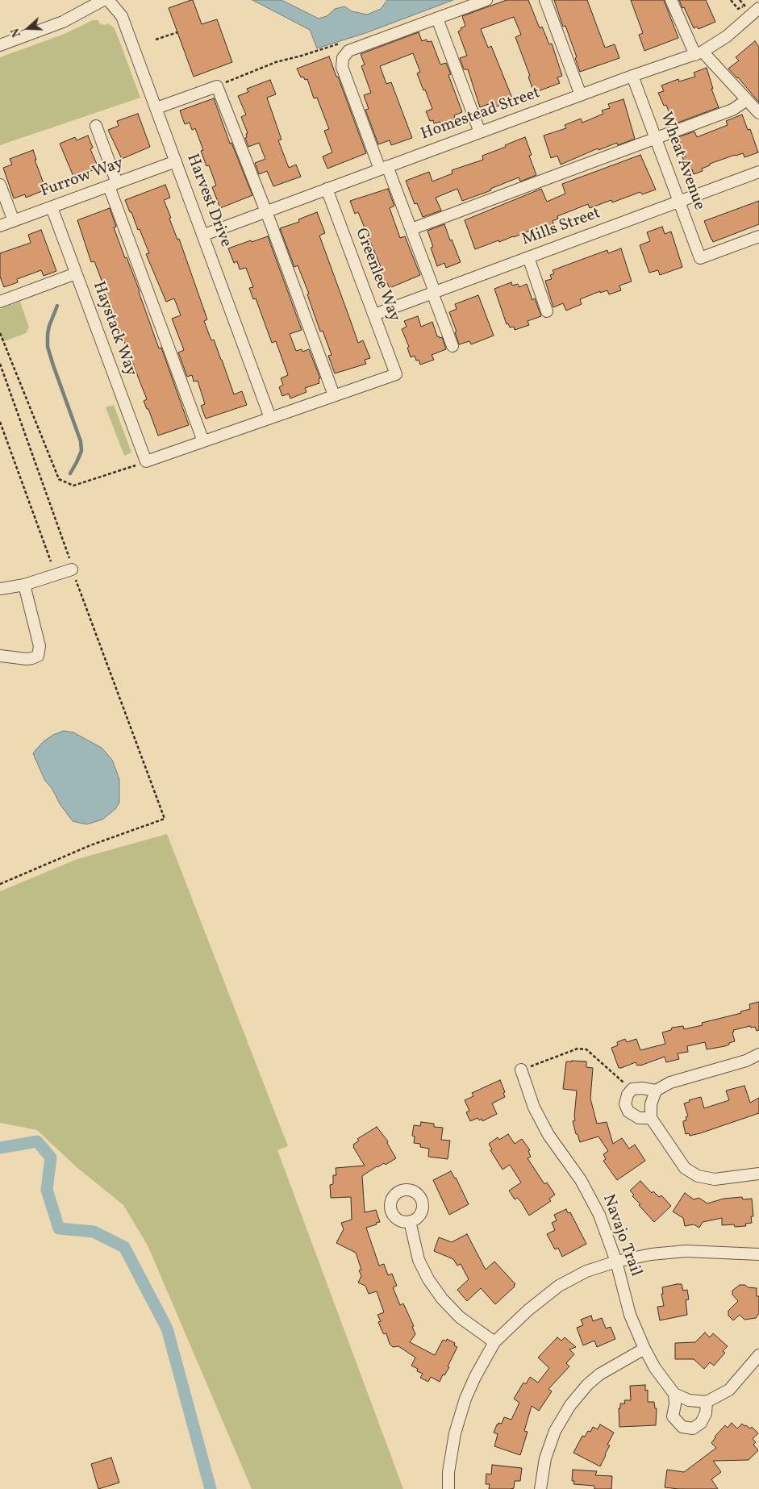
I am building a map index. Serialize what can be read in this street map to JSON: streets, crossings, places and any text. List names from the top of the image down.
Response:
{
  "streets": {
    "street": [
      "Homestead Street",
      "Wheat Avenue",
      "Furrow Way",
      "Harvest Drive",
      "Mills Street",
      "Greenlee Way",
      "Haystack Way",
      "Navajo Trail"
    ]
  },
  "crossings": [
    ["Homestead Street", "Wheat Avenue"],
    ["Homestead Street", "Harvest Drive"],
    ["Homestead Street", "Greenlee Way"],
    ["Wheat Avenue", "Mills Street"],
    ["Furrow Way", "Harvest Drive"],
    ["Furrow Way", "Haystack Way"],
    ["Mills Street", "Greenlee Way"]
  ],
  "north": "left"
}
